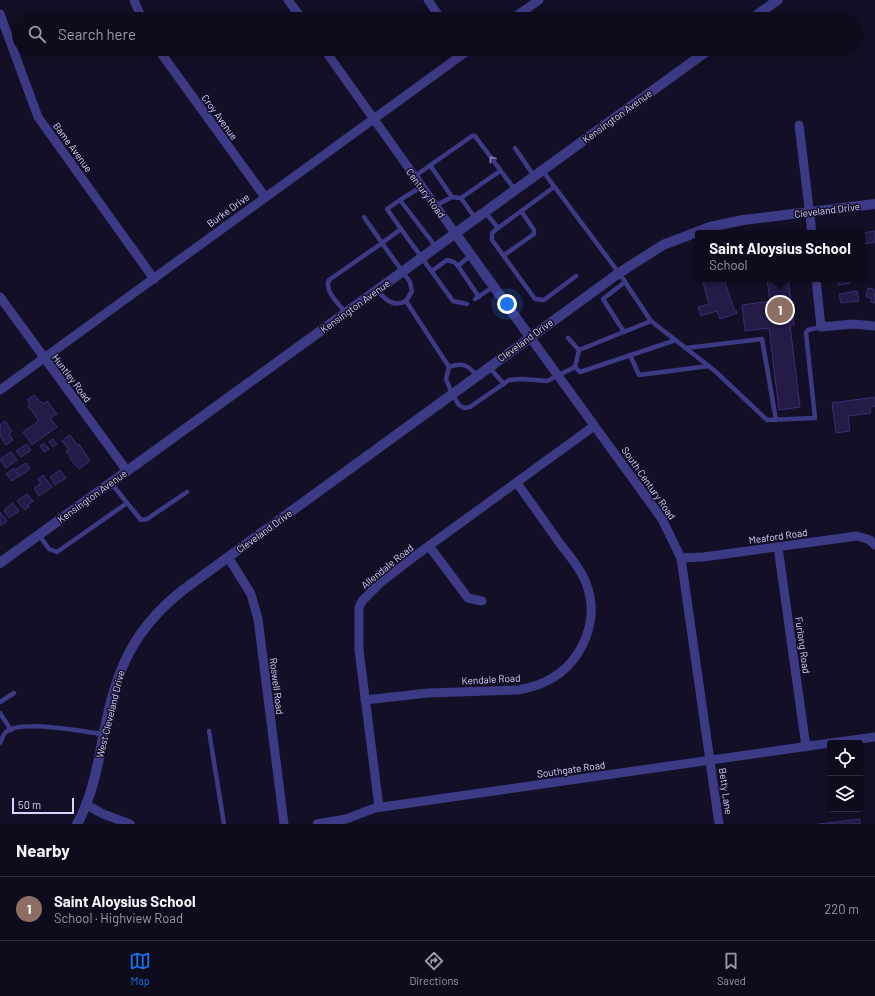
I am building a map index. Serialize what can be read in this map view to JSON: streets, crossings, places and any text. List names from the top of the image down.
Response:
{
  "streets": {
    "street": [
      "Kensington Avenue",
      "Croy Avenue",
      "Bame Avenue",
      "Century Road",
      "Burke Drive",
      "Cleveland Drive",
      "Huntley Road",
      "South Century Road",
      "Meaford Road",
      "Allendale Road",
      "Furlong Road",
      "Kendale Road",
      "Roswell Road",
      "West Cleveland Drive",
      "Southgate Road",
      "Betty Lane"
    ]
  },
  "crossings": [
    ["Kensington Avenue", "Century Road"],
    ["Kensington Avenue", "Huntley Road"],
    ["Croy Avenue", "Burke Drive"],
    ["Bame Avenue", "Burke Drive"],
    ["Century Road", "Burke Drive"],
    ["Century Road", "Cleveland Drive"],
    ["Century Road", "South Century Road"],
    ["Burke Drive", "Huntley Road"],
    ["Cleveland Drive", "South Century Road"],
    ["Cleveland Drive", "Roswell Road"],
    ["Cleveland Drive", "West Cleveland Drive"],
    ["South Century Road", "Meaford Road"],
    ["South Century Road", "Allendale Road"],
    ["South Century Road", "Southgate Road"],
    ["South Century Road", "Betty Lane"],
    ["Meaford Road", "Furlong Road"],
    ["Allendale Road", "Kendale Road"],
    ["Allendale Road", "Southgate Road"],
    ["Furlong Road", "Southgate Road"],
    ["Southgate Road", "Betty Lane"]
  ],
  "scale_bar": "50 m",
  "page": {
    "search": "Search here",
    "popup": ["Saint Aloysius School", "School"],
    "pins": "1",
    "scale": "50 m",
    "heading": "Nearby",
    "list": [
      {
        "mark": "1",
        "name": "Saint Aloysius School",
        "note": "School · Highview Road",
        "value": "220 m"
      }
    ],
    "nav": ["Map", "Directions", "Saved"]
  }
}
